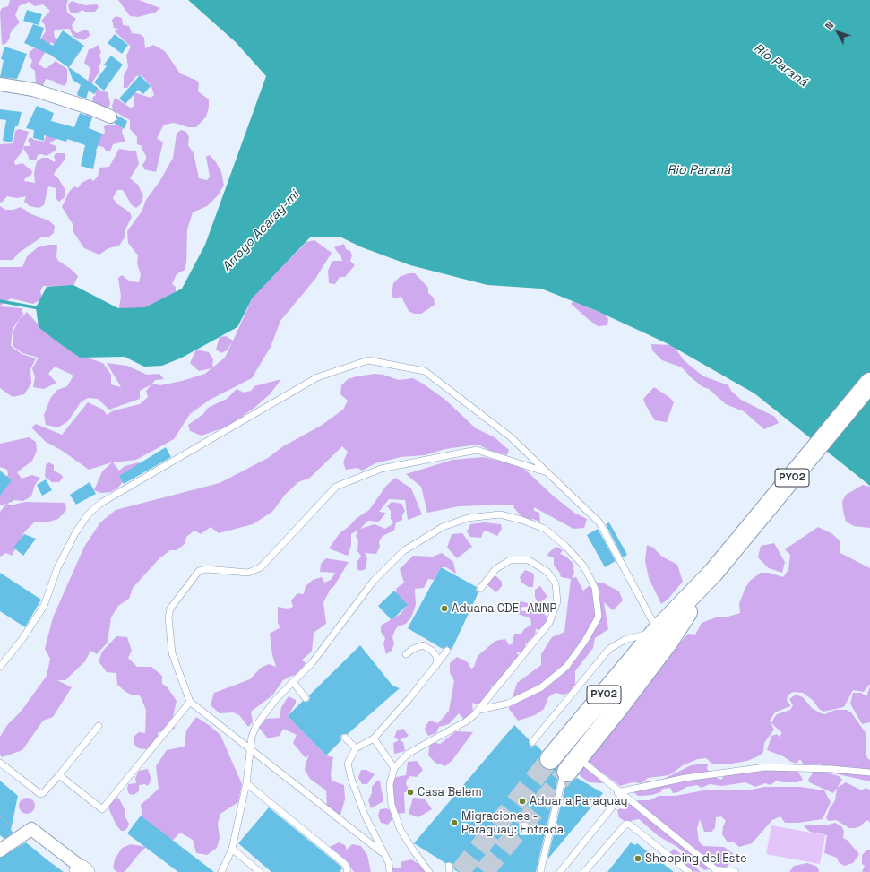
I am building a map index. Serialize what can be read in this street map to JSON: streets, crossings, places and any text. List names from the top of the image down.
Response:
{
  "streets": {
    "highway": ["PY02"]
  },
  "water": ["Río Paraná", "Rio Paraná", "Arroyo Acaray-mi"],
  "places": [
    "Aduana CDE -ANNP",
    "Casa Belem",
    "Aduana Paraguay",
    "Migraciones - Paraguay: Entrada",
    "Shopping del Este"
  ],
  "north": "top left"
}
